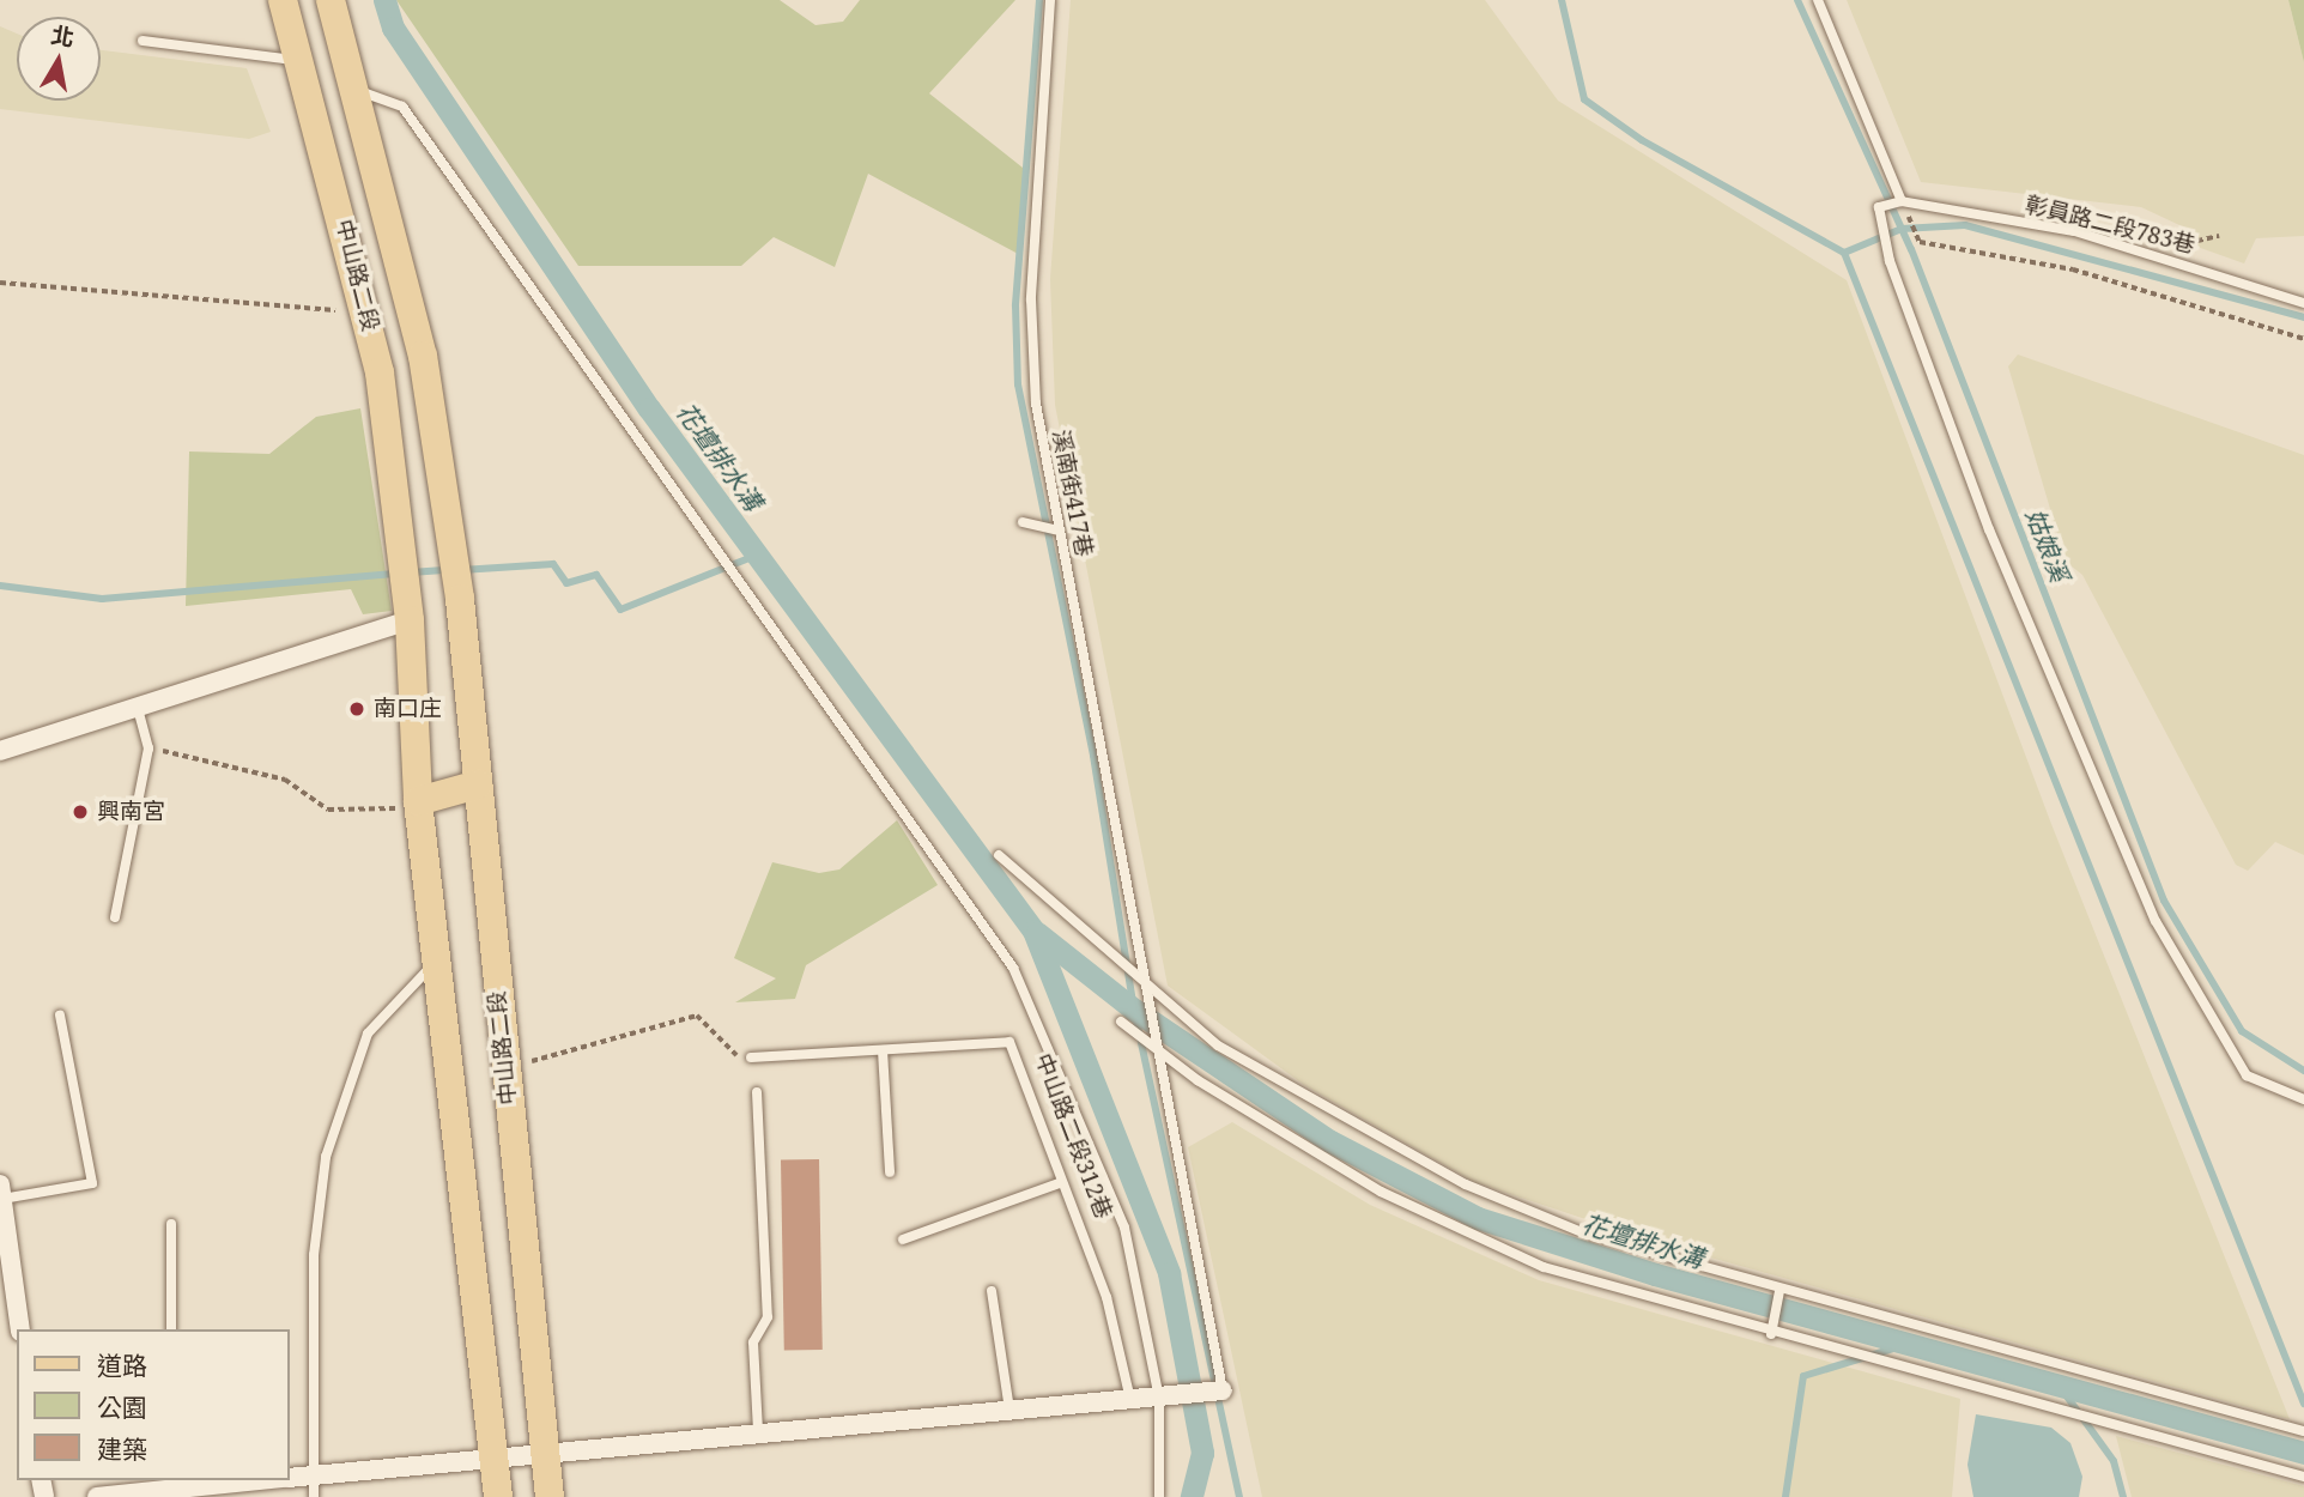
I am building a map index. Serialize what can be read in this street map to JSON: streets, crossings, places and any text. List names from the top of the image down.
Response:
{
  "streets": {
    "main road": ["中山路二段"],
    "lane": ["彰員路二段783巷", "溪南街417巷", "中山路二段312巷"]
  },
  "water": ["花壇排水溝", "姑娘溪"],
  "places": ["南口庄", "興南宮"],
  "legend": ["道路", "公園", "建築"],
  "north": "top"
}
